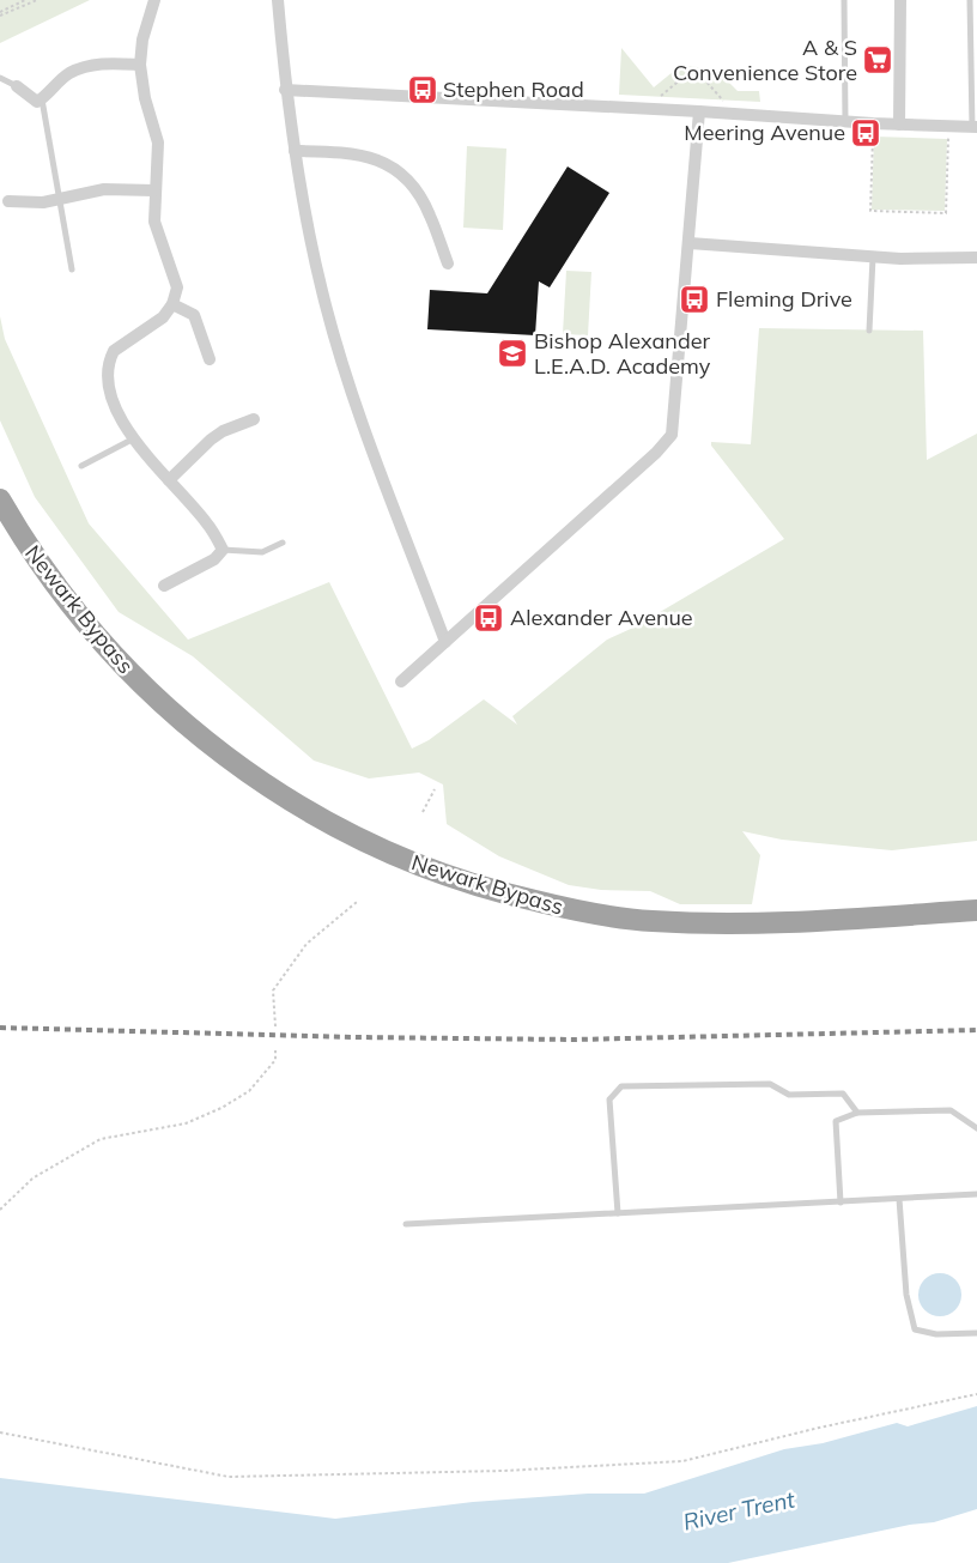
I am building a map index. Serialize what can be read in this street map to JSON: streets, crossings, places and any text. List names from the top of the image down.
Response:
{
  "streets": {
    "highway": ["Newark Bypass"]
  },
  "water": ["River Trent"],
  "places": {
    "supermarket": ["A & S Convenience Store"],
    "bus stop": [
      "Stephen Road",
      "Meering Avenue",
      "Fleming Drive",
      "Alexander Avenue"
    ],
    "school or university": ["Bishop Alexander L.E.A.D. Academy"]
  }
}
